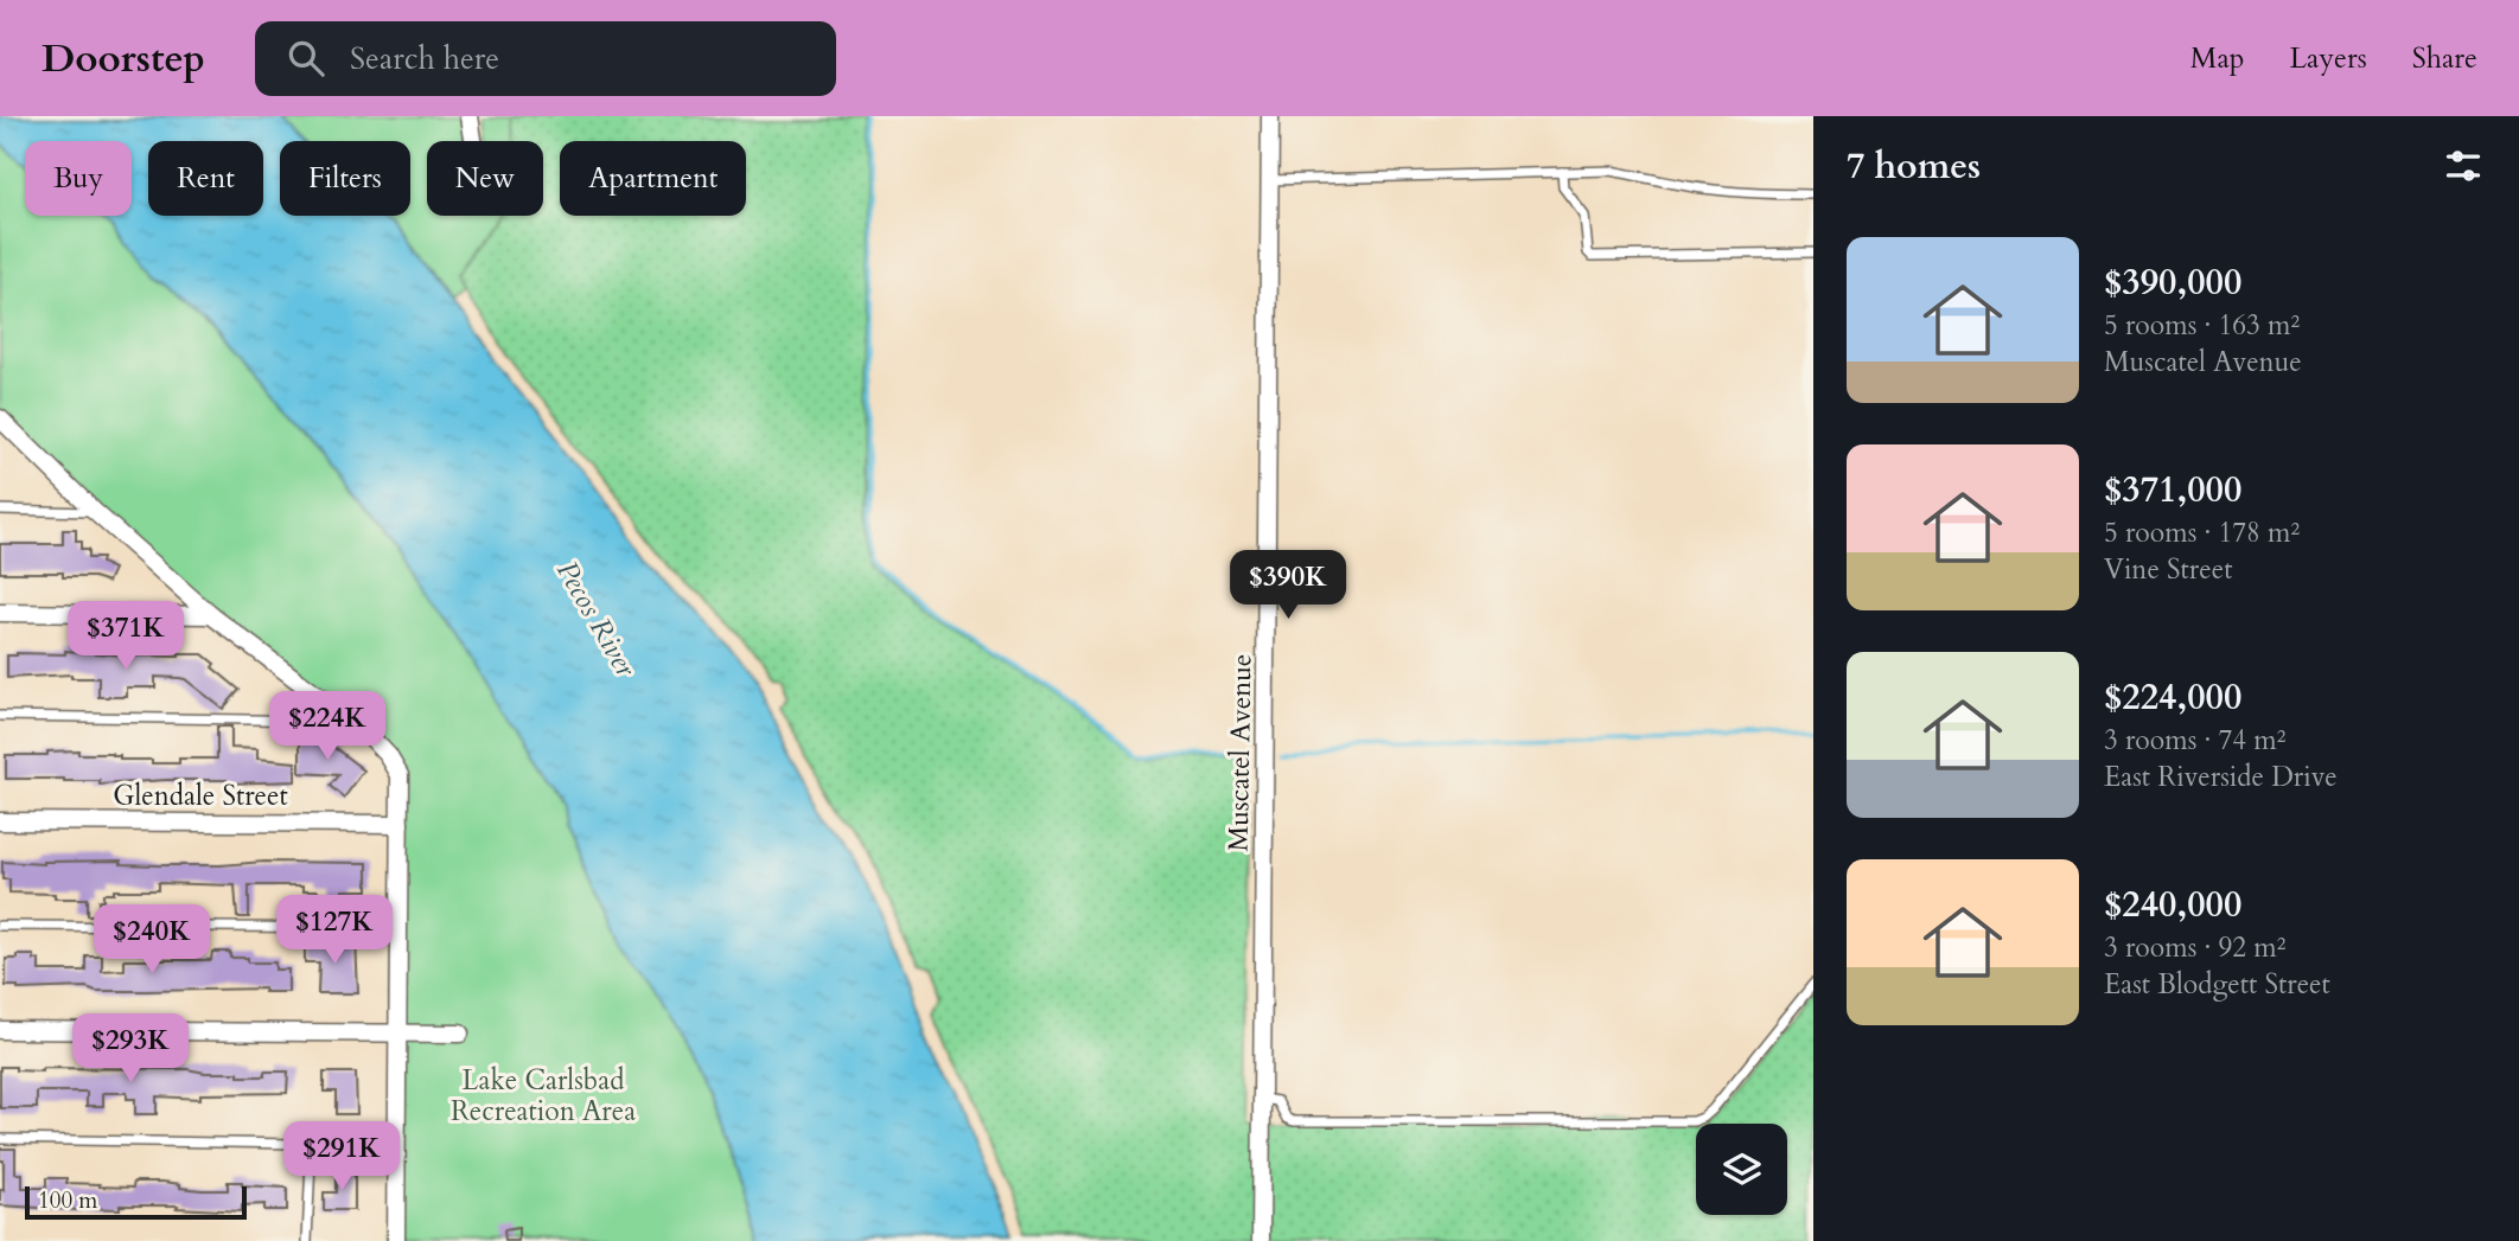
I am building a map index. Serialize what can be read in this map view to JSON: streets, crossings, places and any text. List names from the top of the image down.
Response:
{
  "streets": {
    "street": ["Muscatel Avenue", "Glendale Street"]
  },
  "water": ["Pecos River"],
  "parks": ["Lake Carlsbad Recreation Area"],
  "scale_bar": "100 m",
  "page": {
    "header": "Doorstep",
    "search": "Search here",
    "nav": ["Map", "Layers", "Share"],
    "heading": "7 homes",
    "chip": [
      "Buy",
      "Rent",
      "Filters",
      "New",
      "Apartment"
    ],
    "list": [
      {
        "name": "$390,000",
        "note": "5 rooms · 163 m² · Muscatel Avenue"
      },
      {
        "name": "$371,000",
        "note": "5 rooms · 178 m² · Vine Street"
      },
      {
        "name": "$224,000",
        "note": "3 rooms · 74 m² · East Riverside Drive"
      },
      {
        "name": "$240,000",
        "note": "3 rooms · 92 m² · East Blodgett Street"
      }
    ],
    "price": [
      "$390K",
      "$371K",
      "$224K",
      "$127K",
      "$240K",
      "$293K",
      "$291K"
    ],
    "scale": "100 m"
  }
}
